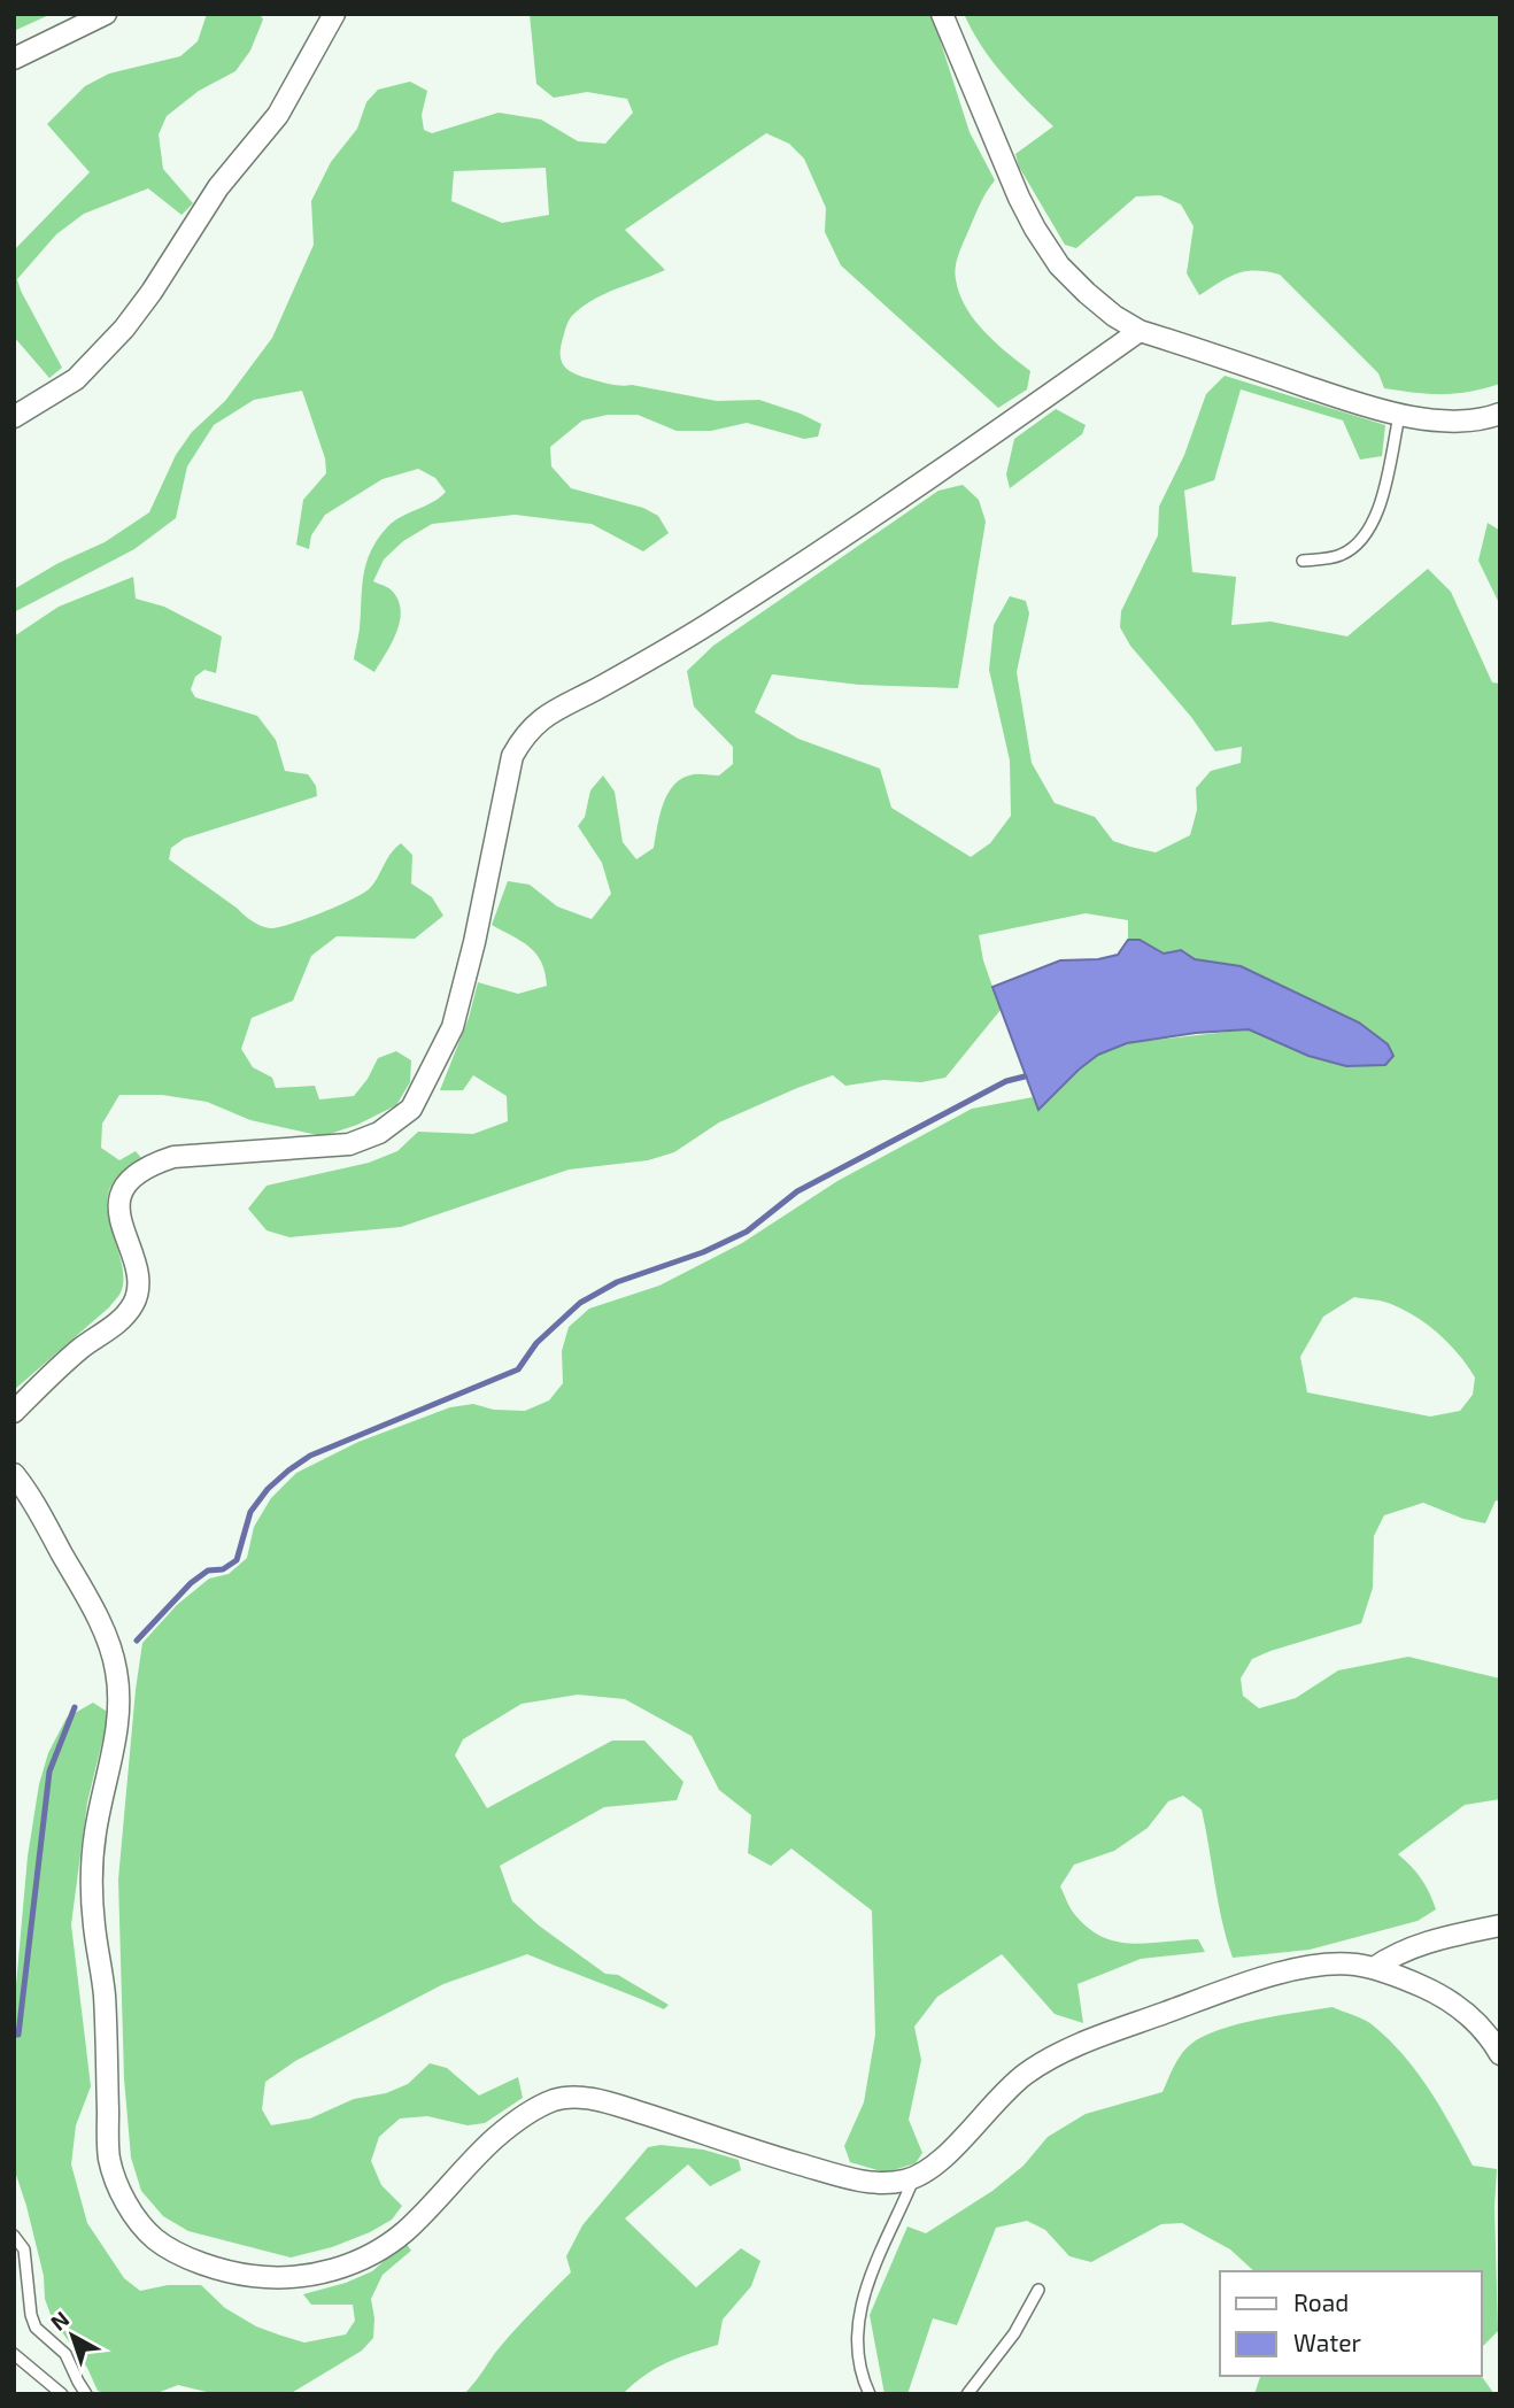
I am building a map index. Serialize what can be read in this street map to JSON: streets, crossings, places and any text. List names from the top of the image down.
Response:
{
  "legend": ["Road", "Water"],
  "north": "top left"
}
